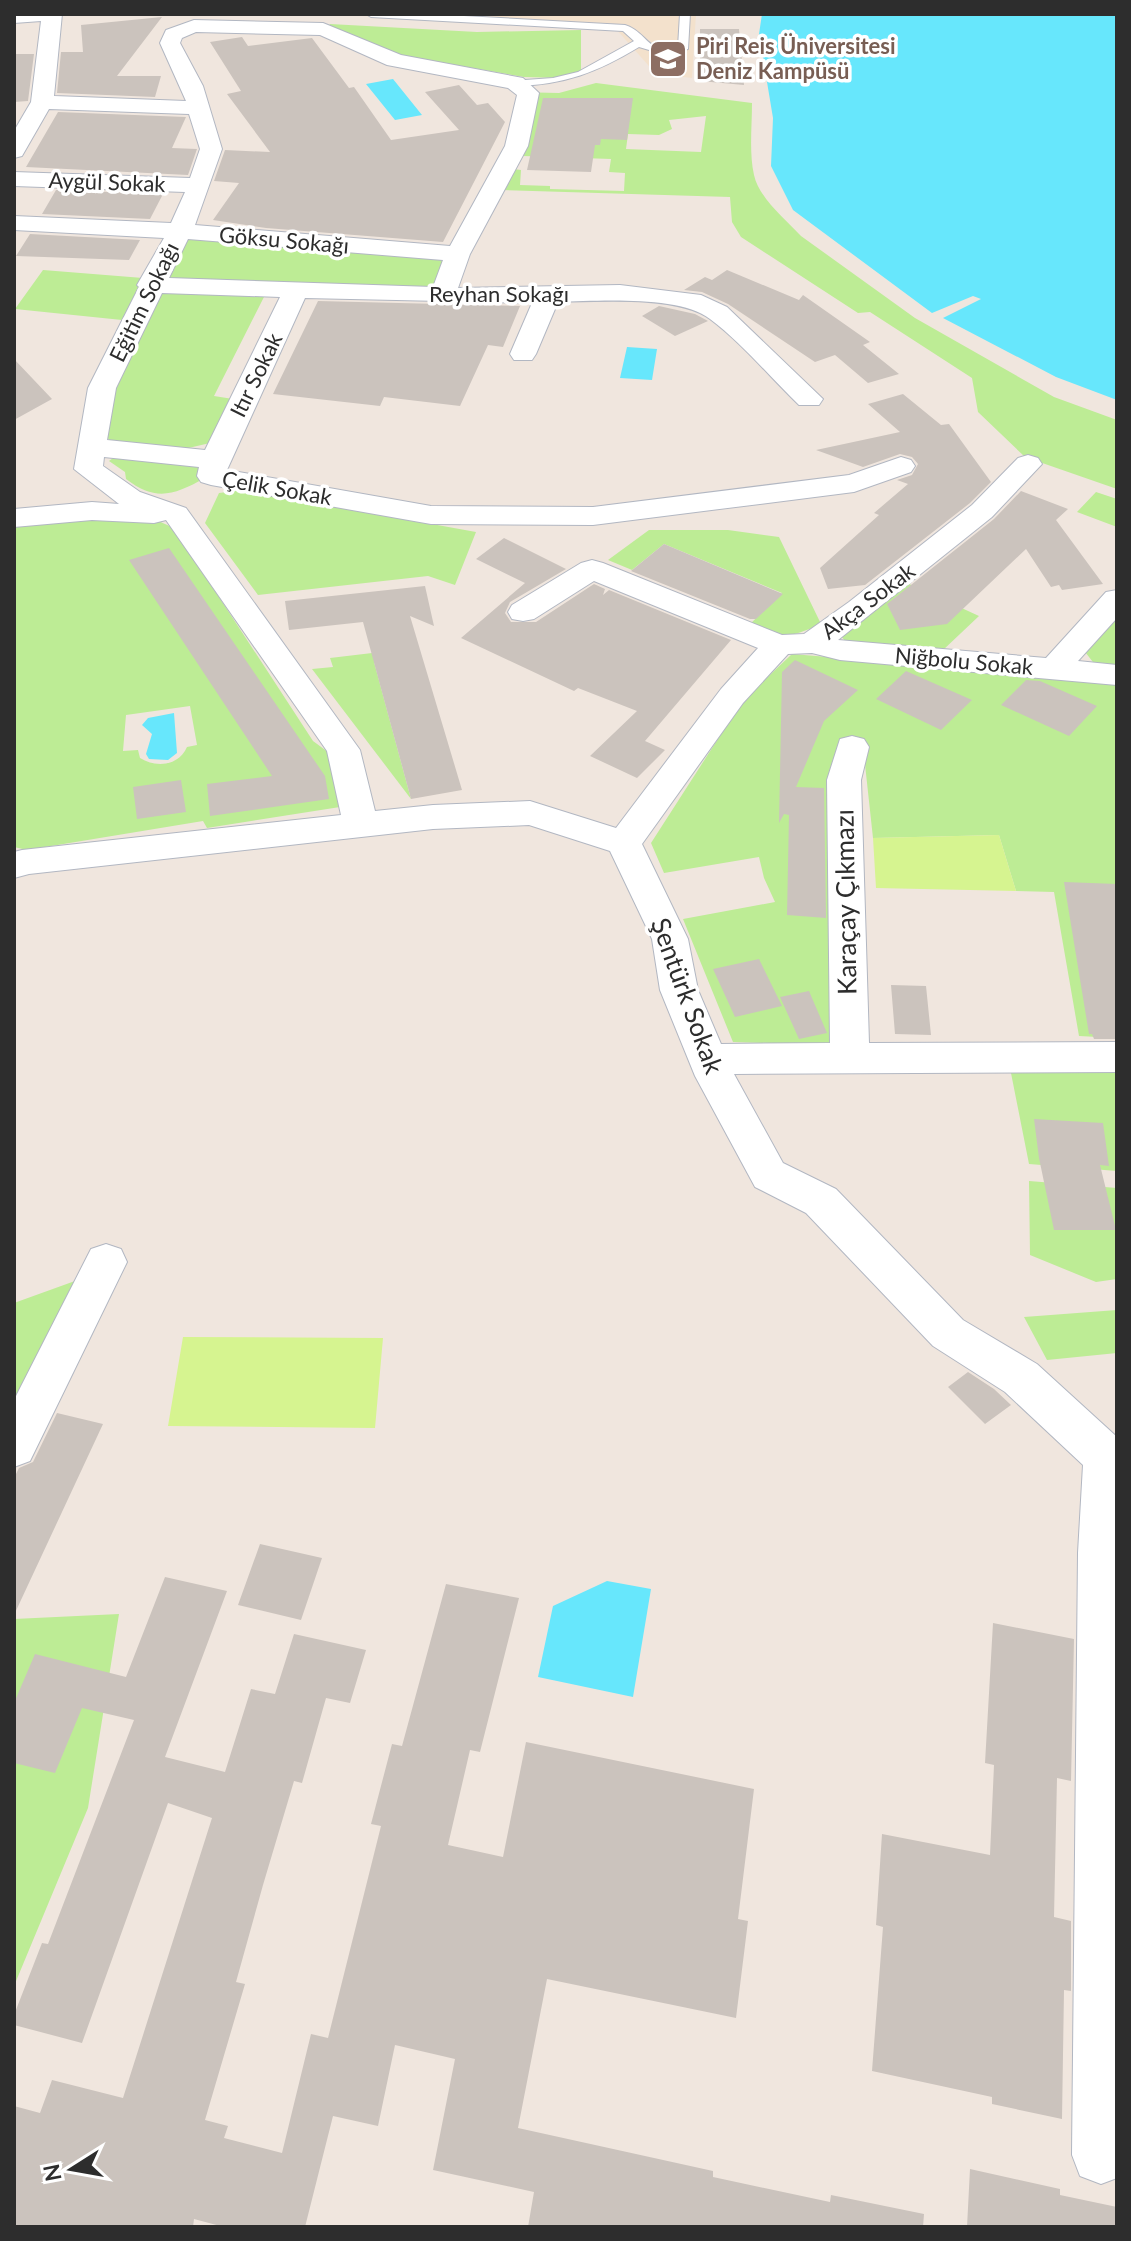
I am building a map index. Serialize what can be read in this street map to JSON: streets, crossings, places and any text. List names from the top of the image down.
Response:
{
  "streets": {
    "street": [
      "Aygül Sokak",
      "Göksu Sokağı",
      "Reyhan Sokağı",
      "Eğitim Sokağı",
      "Itır Sokak",
      "Çelik Sokak",
      "Akça Sokak",
      "Niğbolu Sokak",
      "Karaçay Çıkmazı",
      "Şentürk Sokak"
    ]
  },
  "crossings": [
    ["Aygül Sokak", "Eğitim Sokağı"],
    ["Göksu Sokağı", "Eğitim Sokağı"],
    ["Reyhan Sokağı", "Eğitim Sokağı"],
    ["Reyhan Sokağı", "Itır Sokak"],
    ["Eğitim Sokağı", "Itır Sokak"],
    ["Eğitim Sokağı", "Çelik Sokak"],
    ["Itır Sokak", "Çelik Sokak"],
    ["Akça Sokak", "Niğbolu Sokak"]
  ],
  "places": {
    "school or university": ["Piri Reis Üniversitesi Deniz Kampüsü"]
  },
  "north": "left"
}
